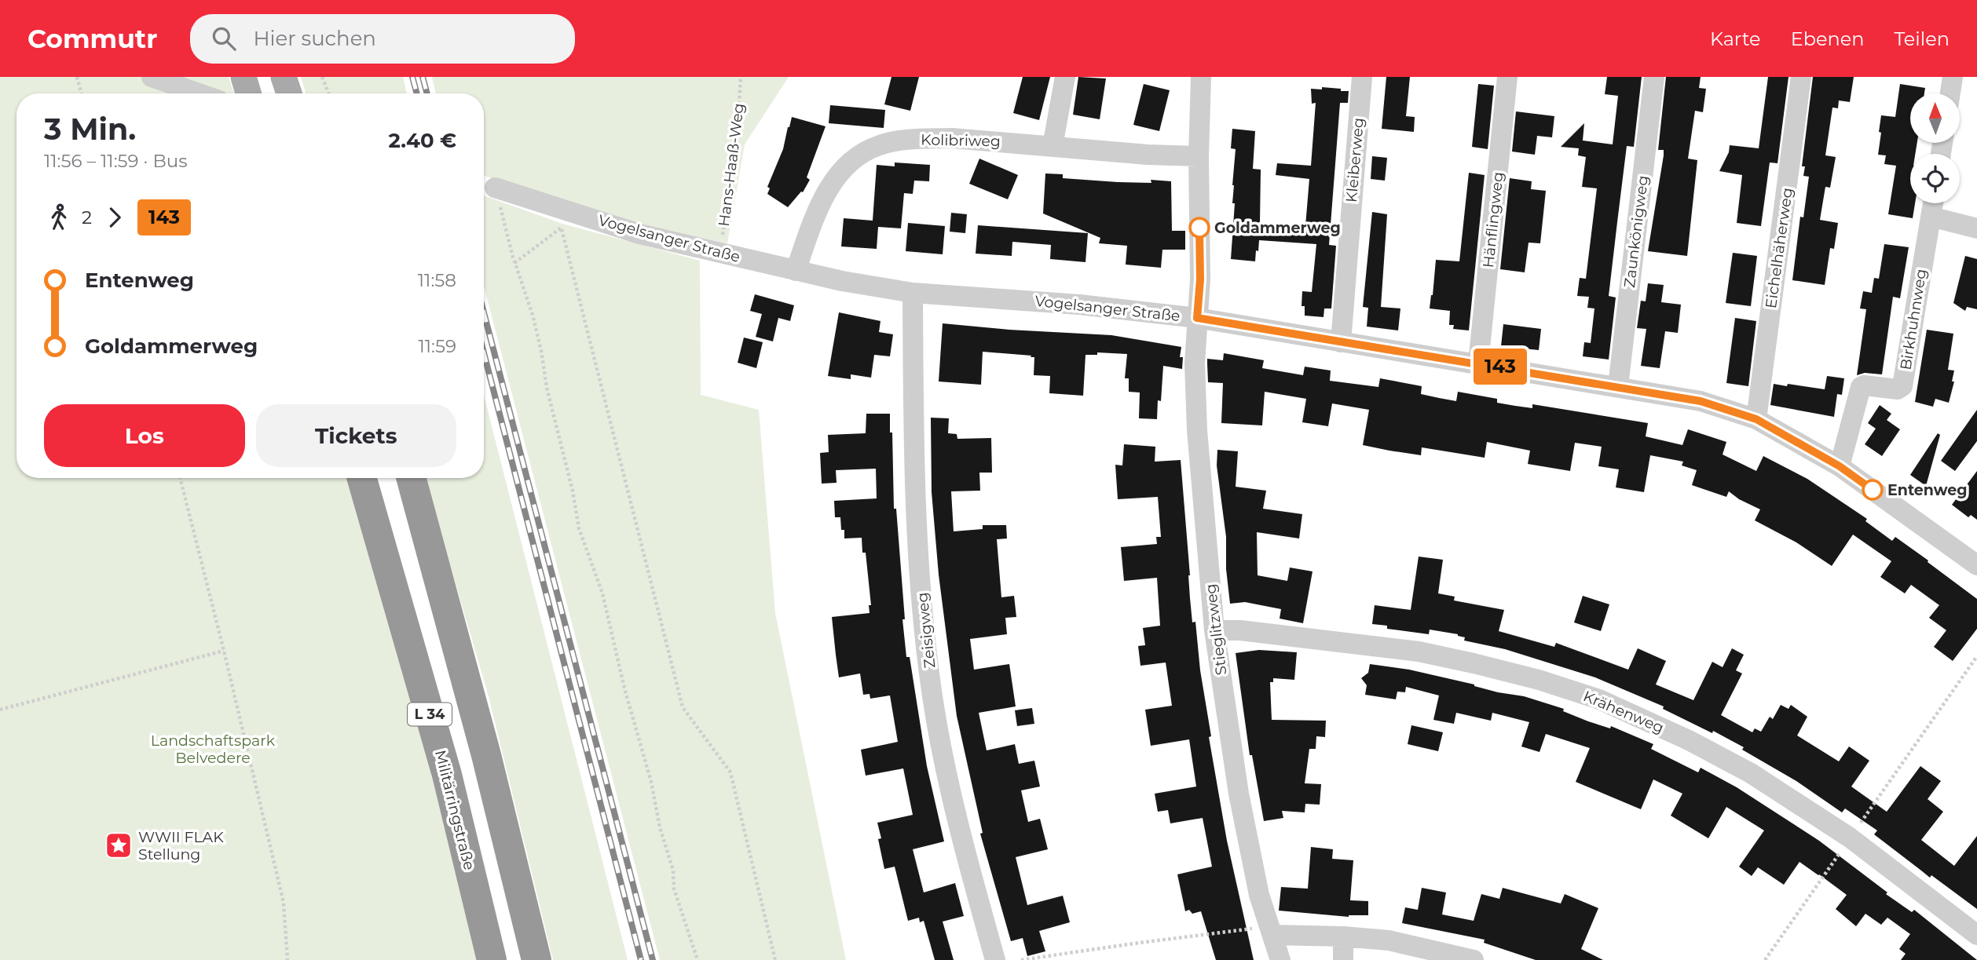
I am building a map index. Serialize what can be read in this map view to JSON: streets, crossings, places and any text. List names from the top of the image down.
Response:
{
  "streets": {
    "highway": ["L 34", "Militärringstraße"],
    "street": [
      "Kolibriweg",
      "Kleiberweg",
      "Hänflingweg",
      "Zaunkönigweg",
      "Vogelsanger Straße",
      "Eichelhäherweg",
      "Birkhuhnweg",
      "Stieglitzweg",
      "Zeisigweg",
      "Krähenweg"
    ],
    "path": ["Hans-Haaß-Weg"]
  },
  "crossings": [
    ["Kolibriweg", "Vogelsanger Straße"],
    ["Kleiberweg", "Vogelsanger Straße"],
    ["Hans-Haaß-Weg", "Vogelsanger Straße"],
    ["Hänflingweg", "Vogelsanger Straße"],
    ["Zaunkönigweg", "Vogelsanger Straße"],
    ["Vogelsanger Straße", "Eichelhäherweg"],
    ["Vogelsanger Straße", "Birkhuhnweg"],
    ["Vogelsanger Straße", "Stieglitzweg"],
    ["Vogelsanger Straße", "Zeisigweg"],
    ["Stieglitzweg", "Krähenweg"]
  ],
  "parks": ["Landschaftspark Belvedere"],
  "places": {
    "other": ["Goldammerweg", "Entenweg"],
    "place": ["WWII FLAK Stellung"]
  },
  "lines": ["bus line 143"],
  "north": "top",
  "page": {
    "header": "Commutr",
    "search": "Hier suchen",
    "nav": ["Karte", "Ebenen", "Teilen"],
    "on_map": "143",
    "heading": ["3 Min.", "11:56 – 11:59 · Bus", "2.40 €"],
    "legs": ["2", "143"],
    "list": [
      {
        "name": "Entenweg",
        "value": "11:58"
      },
      {
        "name": "Goldammerweg",
        "value": "11:59"
      }
    ],
    "buttons": ["Los", "Tickets"]
  }
}
